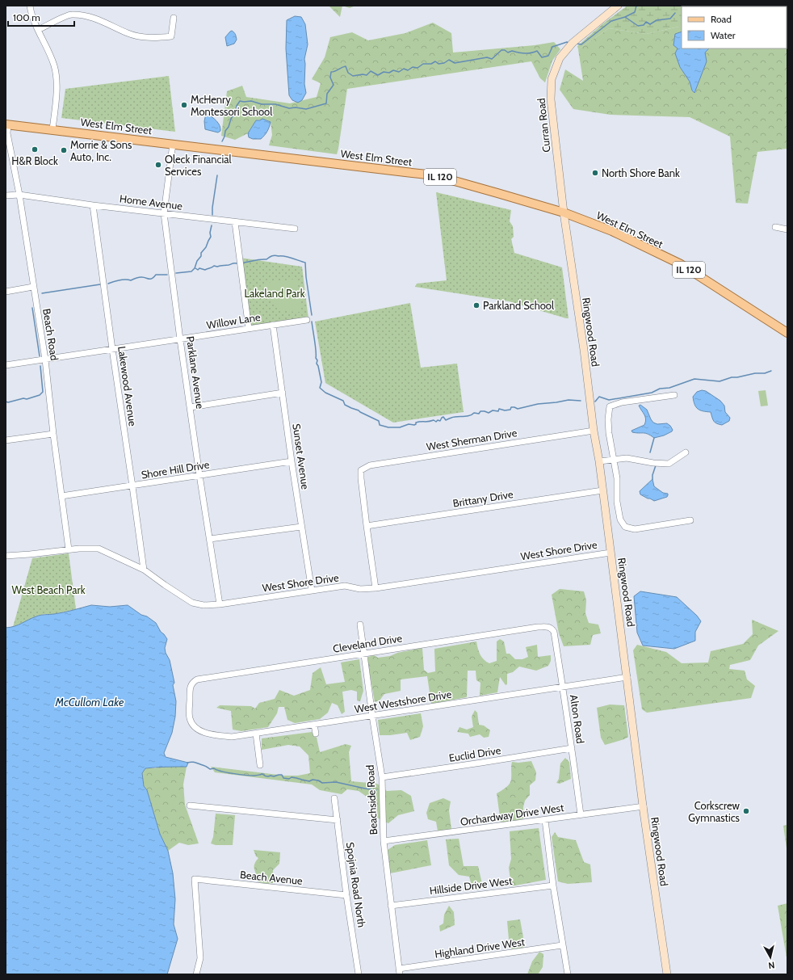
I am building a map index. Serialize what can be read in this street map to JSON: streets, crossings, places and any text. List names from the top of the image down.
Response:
{
  "streets": {
    "main road": ["West Elm Street", "IL 120"],
    "street": [
      "Curran Road",
      "Home Avenue",
      "Willow Lane",
      "Ringwood Road",
      "Beach Road",
      "Parklane Avenue",
      "Lakewood Avenue",
      "West Sherman Drive",
      "Sunset Avenue",
      "Shore Hill Drive",
      "Brittany Drive",
      "West Shore Drive",
      "Cleveland Drive",
      "West Westshore Drive",
      "Alton Road",
      "Euclid Drive",
      "Beachside Road",
      "Orchardway Drive West",
      "Beach Avenue",
      "Spojnia Road North",
      "Hillside Drive West",
      "Highland Drive West"
    ]
  },
  "crossings": [
    ["Curran Road", "West Elm Street"],
    ["Curran Road", "Ringwood Road"],
    ["West Elm Street", "Ringwood Road"],
    ["West Elm Street", "Beach Road"],
    ["West Elm Street", "Parklane Avenue"],
    ["Home Avenue", "Beach Road"],
    ["Home Avenue", "Parklane Avenue"],
    ["Home Avenue", "Lakewood Avenue"],
    ["Willow Lane", "Beach Road"],
    ["Willow Lane", "Parklane Avenue"],
    ["Willow Lane", "Lakewood Avenue"],
    ["Willow Lane", "Sunset Avenue"],
    ["Ringwood Road", "West Sherman Drive"],
    ["Ringwood Road", "Brittany Drive"],
    ["Ringwood Road", "West Shore Drive"],
    ["Ringwood Road", "West Westshore Drive"],
    ["Ringwood Road", "Orchardway Drive West"],
    ["Beach Road", "Shore Hill Drive"],
    ["Beach Road", "West Shore Drive"],
    ["Parklane Avenue", "Shore Hill Drive"],
    ["Parklane Avenue", "West Shore Drive"],
    ["Lakewood Avenue", "Shore Hill Drive"],
    ["Lakewood Avenue", "West Shore Drive"],
    ["West Sherman Drive", "Brittany Drive"],
    ["Sunset Avenue", "Shore Hill Drive"],
    ["Sunset Avenue", "West Shore Drive"],
    ["Cleveland Drive", "West Westshore Drive"],
    ["Cleveland Drive", "Alton Road"],
    ["Cleveland Drive", "Beachside Road"],
    ["West Westshore Drive", "Alton Road"],
    ["West Westshore Drive", "Beachside Road"],
    ["Alton Road", "Euclid Drive"],
    ["Alton Road", "Orchardway Drive West"],
    ["Euclid Drive", "Beachside Road"],
    ["Beachside Road", "Orchardway Drive West"],
    ["Beachside Road", "Hillside Drive West"],
    ["Beachside Road", "Highland Drive West"],
    ["Beach Avenue", "Spojnia Road North"]
  ],
  "water": ["McCullom Lake"],
  "parks": ["Lakeland Park", "West Beach Park"],
  "places": [
    "McHenry Montessori School",
    "H&R Block",
    "Morrie & Sons Auto, Inc.",
    "Oleck Financial Services",
    "North Shore Bank",
    "Parkland School",
    "Corkscrew Gymnastics"
  ],
  "legend": ["Road", "Water"],
  "scale_bar": "100 m",
  "north": "bottom"
}
